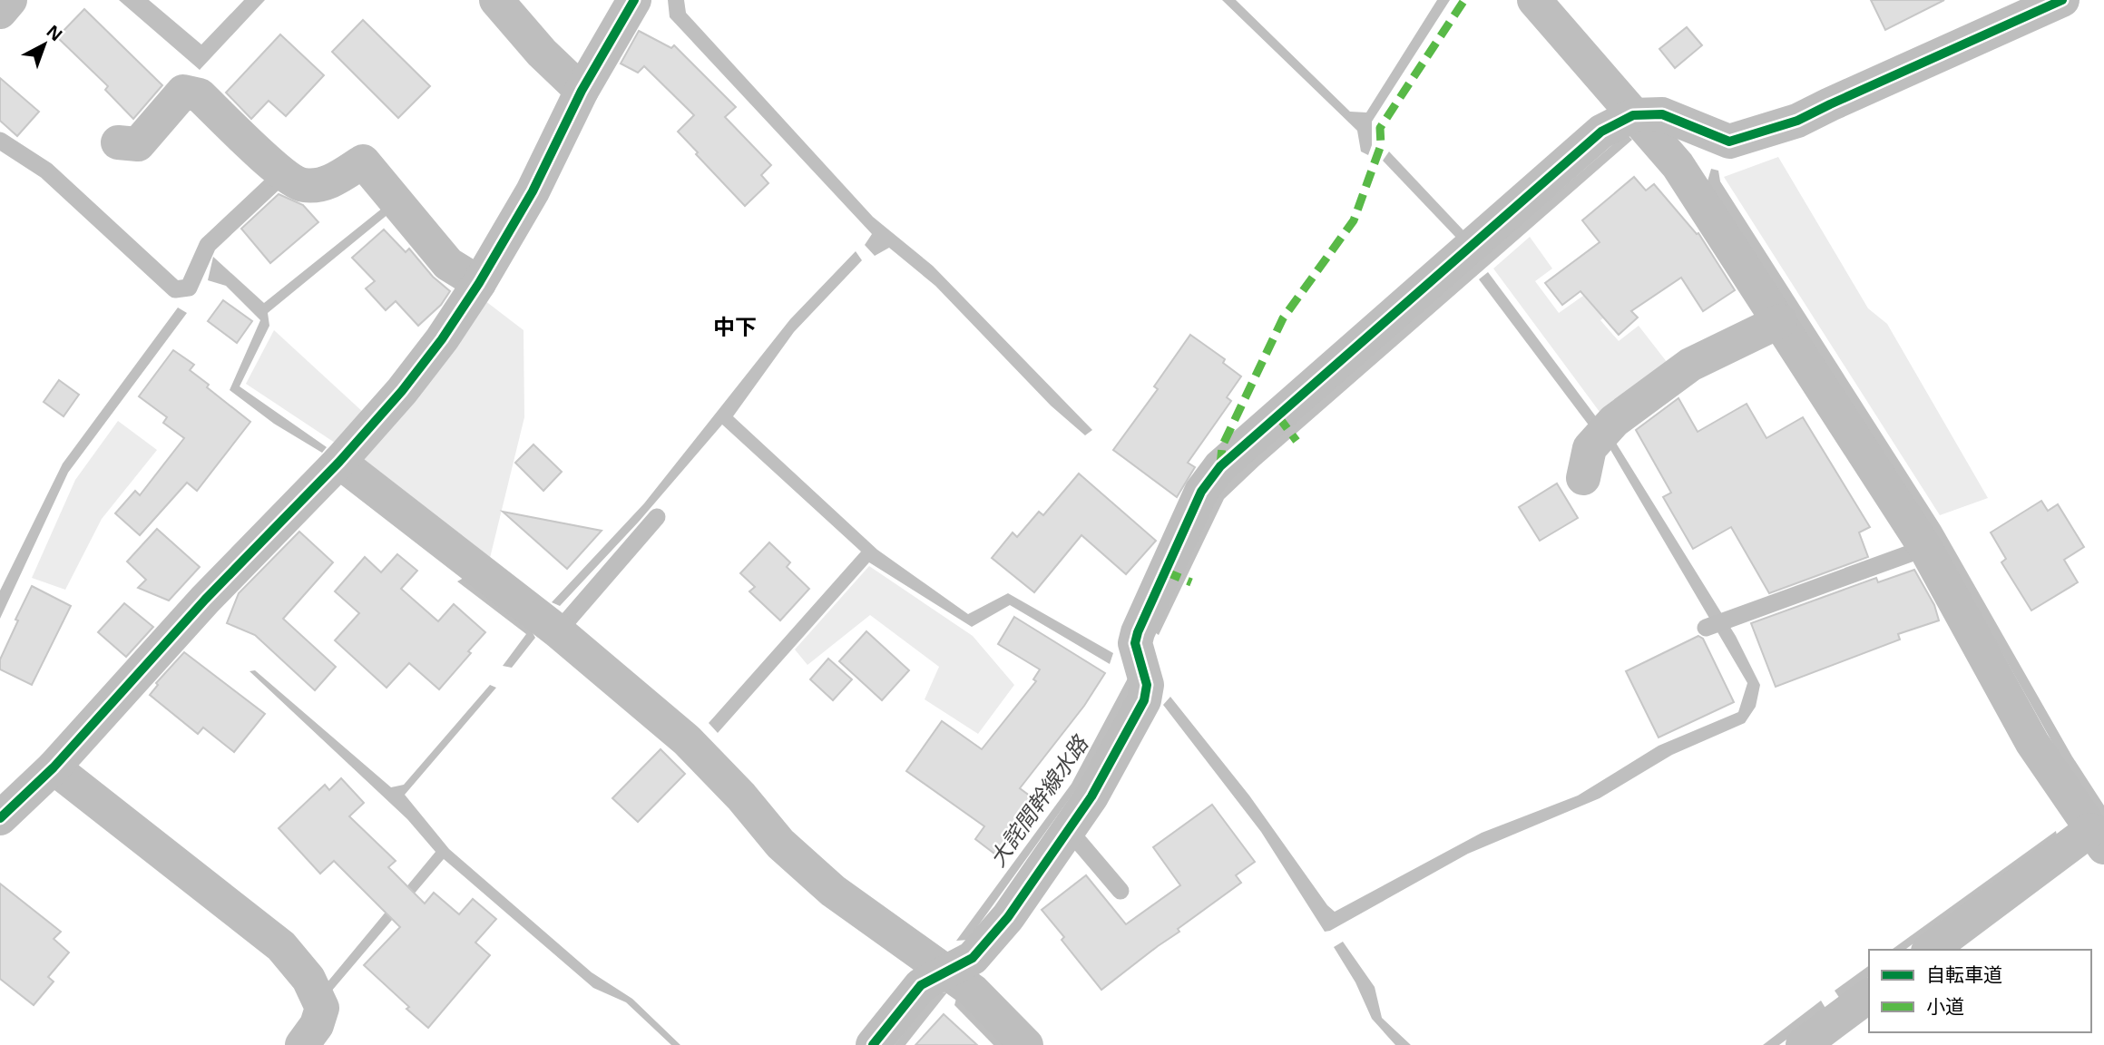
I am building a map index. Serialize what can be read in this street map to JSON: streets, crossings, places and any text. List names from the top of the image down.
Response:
{
  "districts": ["中下"],
  "water": ["大詫間幹線水路"],
  "legend": ["自転車道", "小道"],
  "north": "top right"
}
